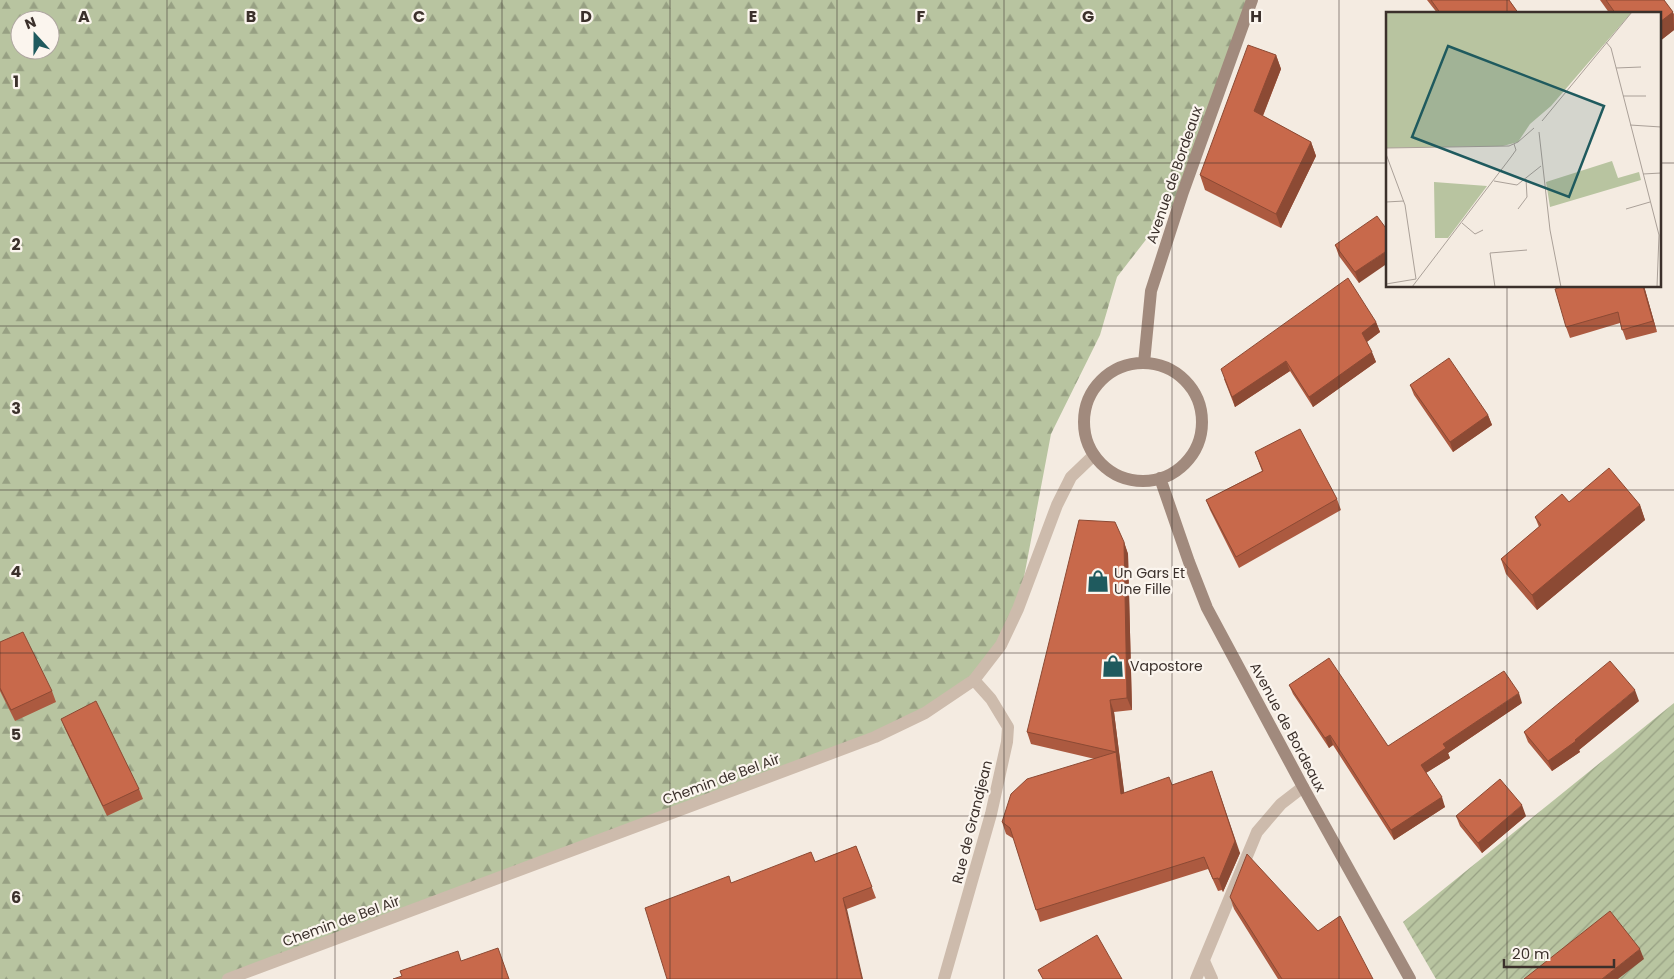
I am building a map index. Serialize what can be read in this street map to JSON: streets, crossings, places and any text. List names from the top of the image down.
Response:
{
  "streets": {
    "main road": ["Avenue de Bordeaux"],
    "street": ["Chemin de Bel Air", "Rue de Grandjean"]
  },
  "crossings": [
    ["Avenue de Bordeaux", "Chemin de Bel Air"],
    ["Chemin de Bel Air", "Rue de Grandjean"]
  ],
  "places": {
    "shop": ["Un Gars Et Une Fille", "Vapostore"]
  },
  "scale_bar": "20 m",
  "north": "top",
  "grid": {
    "columns": [
      "A",
      "B",
      "C",
      "D",
      "E",
      "F",
      "G",
      "H"
    ],
    "rows": [
      "1",
      "2",
      "3",
      "4",
      "5",
      "6"
    ]
  }
}
